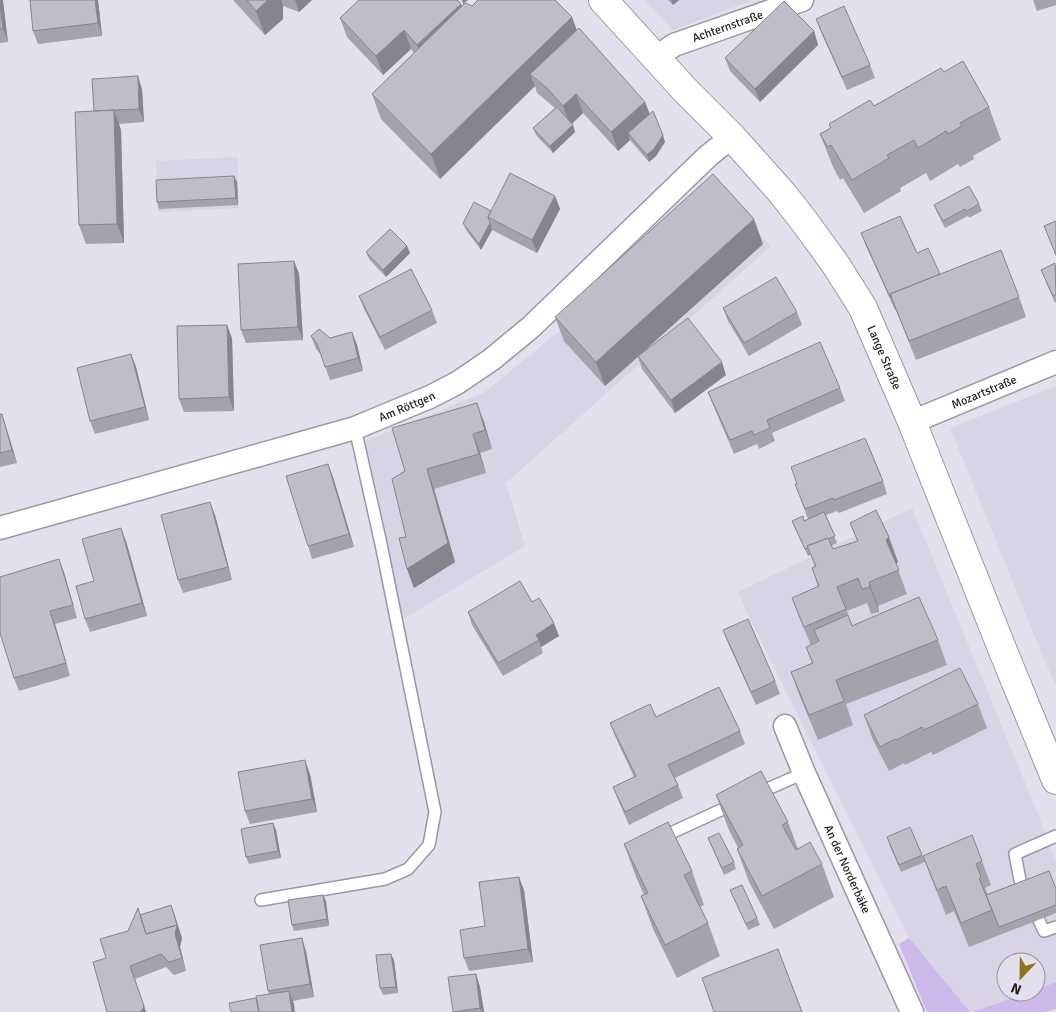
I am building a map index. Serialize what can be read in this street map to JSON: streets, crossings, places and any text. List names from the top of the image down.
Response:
{
  "streets": {
    "street": [
      "Achternstraße",
      "Lange Straße",
      "Mozartstraße",
      "Am Röttgen",
      "An der Norderbäke"
    ]
  },
  "crossings": [
    ["Achternstraße", "Lange Straße"],
    ["Lange Straße", "Mozartstraße"],
    ["Lange Straße", "Am Röttgen"]
  ],
  "north": "bottom"
}
